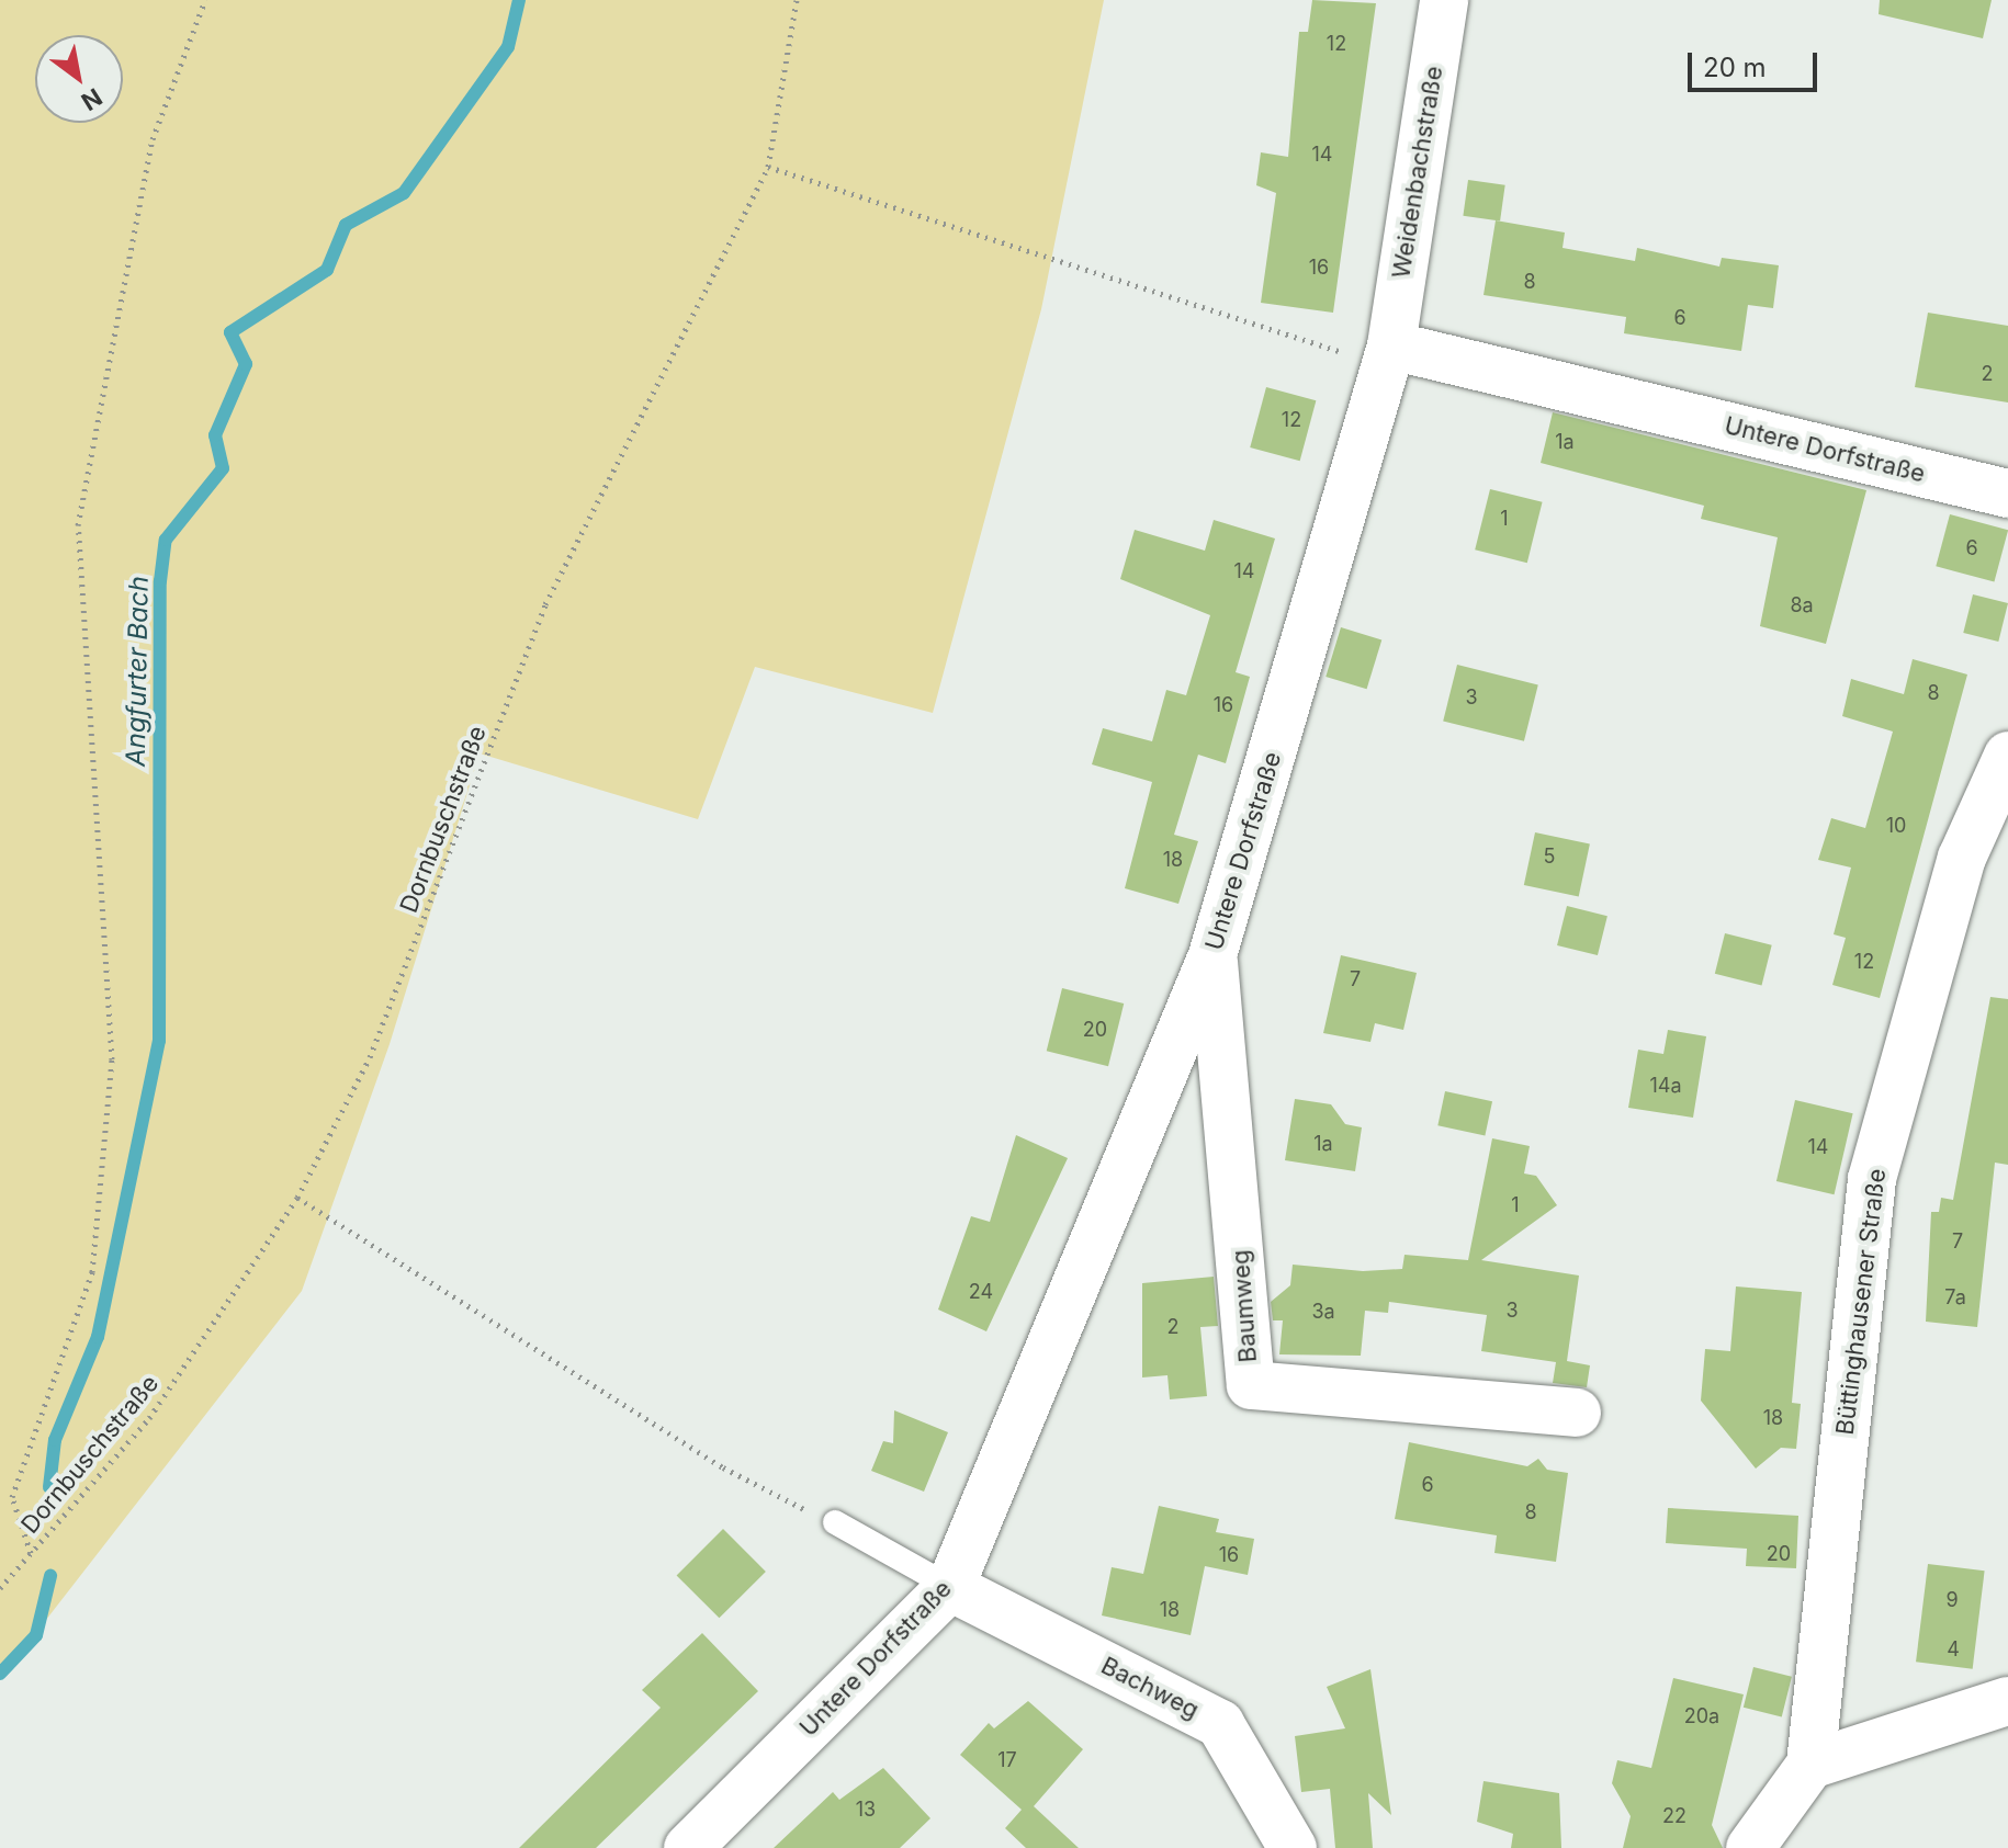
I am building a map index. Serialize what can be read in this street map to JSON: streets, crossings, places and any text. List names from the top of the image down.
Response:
{
  "streets": {
    "street": [
      "Weidenbachstraße",
      "Untere Dorfstraße",
      "Büttinghausener Straße",
      "Baumweg",
      "Bachweg"
    ],
    "path": ["Dornbuschstraße"]
  },
  "crossings": [
    ["Weidenbachstraße", "Untere Dorfstraße"],
    ["Untere Dorfstraße", "Baumweg"],
    ["Untere Dorfstraße", "Bachweg"]
  ],
  "water": ["Angfurter Bach"],
  "house_numbers": [
    "12",
    "14",
    "16",
    "8",
    "6",
    "2",
    "12",
    "1a",
    "1",
    "6",
    "14",
    "8a",
    "8",
    "3",
    "16",
    "10",
    "5",
    "18",
    "12",
    "7",
    "20",
    "14a",
    "1a",
    "14",
    "1",
    "7",
    "24",
    "7a",
    "3",
    "3a",
    "2",
    "18",
    "6",
    "8",
    "20",
    "16",
    "9",
    "18",
    "4",
    "20a",
    "17",
    "13",
    "22"
  ],
  "scale_bar": "20 m",
  "north": "bottom right"
}
